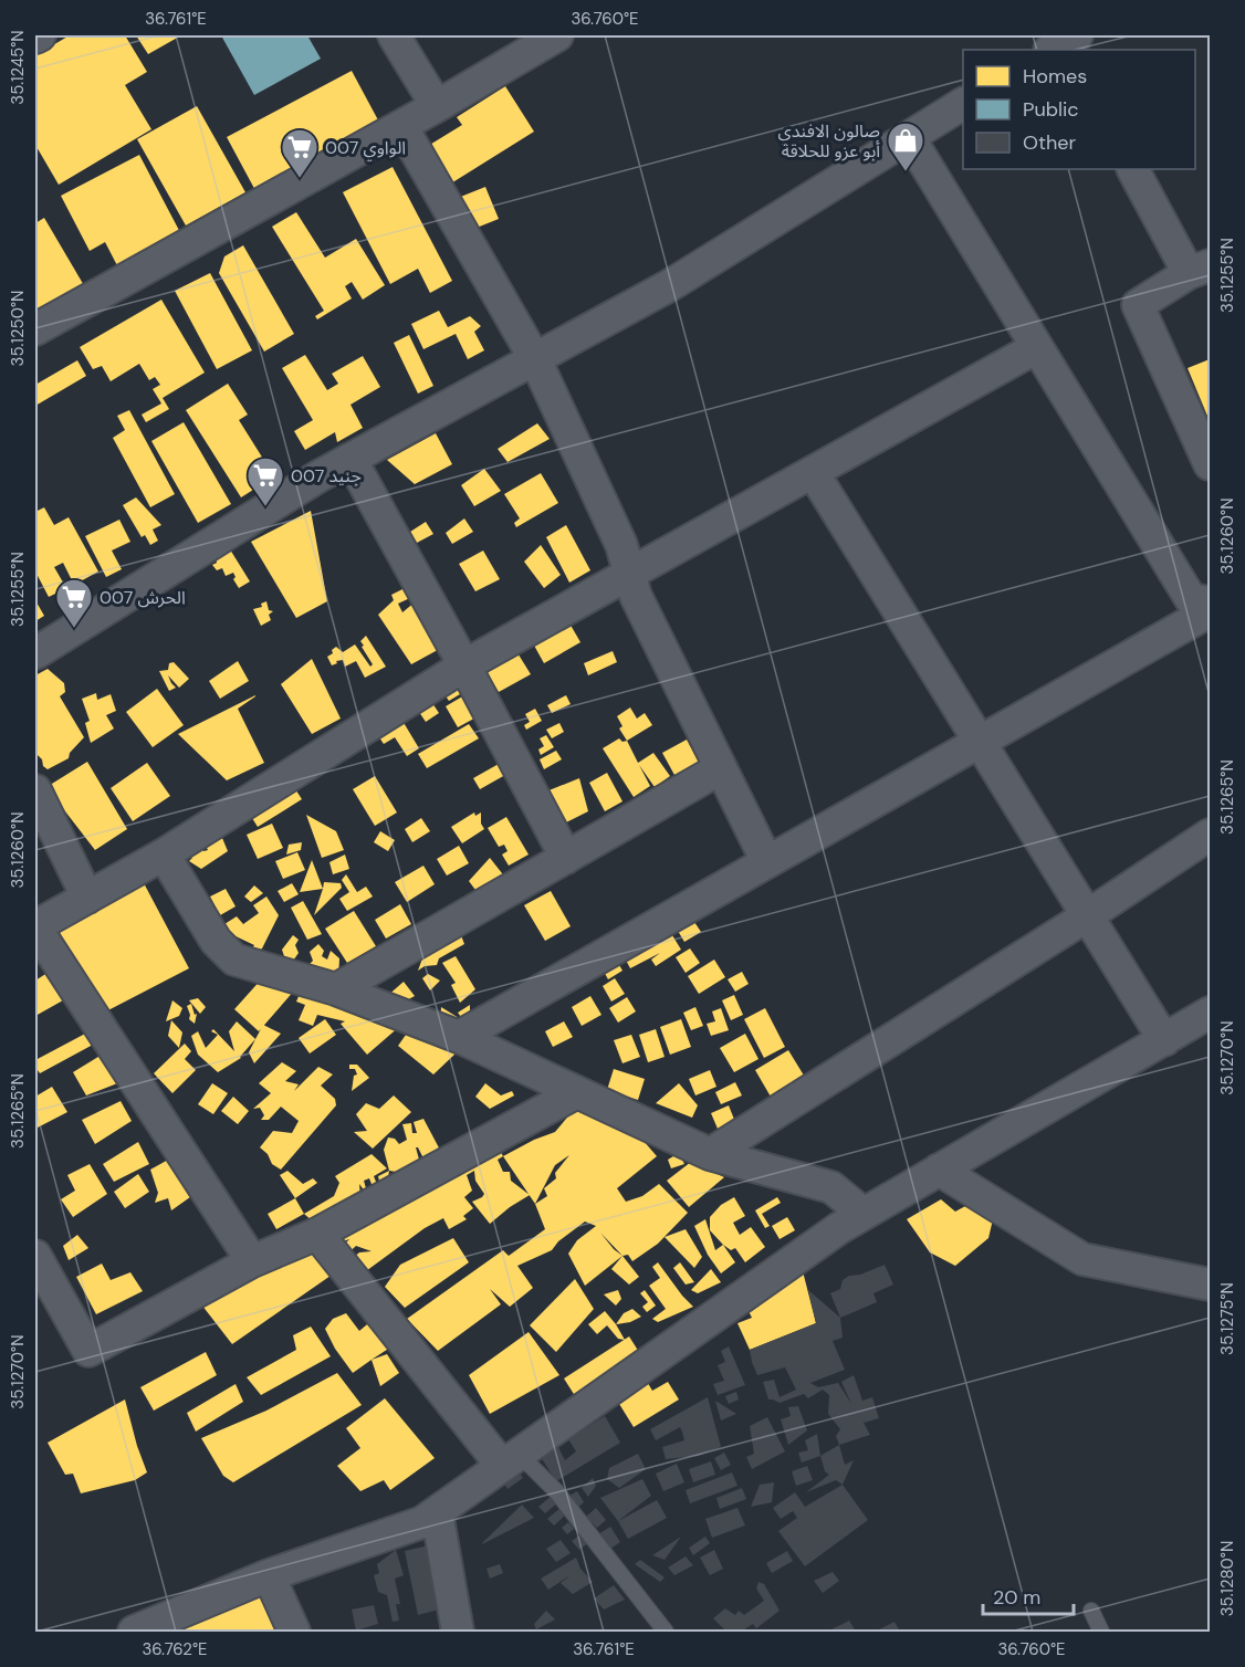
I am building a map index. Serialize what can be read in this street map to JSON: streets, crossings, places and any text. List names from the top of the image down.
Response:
{
  "places": {
    "shop": ["صالون الافندي أبو عزو للحلاقة"],
    "supermarket": ["الواوي 007", "جنيد 007", "الحرش 007"]
  },
  "legend": ["Homes", "Public", "Other"],
  "scale_bar": "20 m",
  "coordinates": [
    "36.761°E",
    "36.760°E",
    "35.1245°N",
    "35.1255°N",
    "35.1250°N",
    "35.1260°N",
    "35.1265°N",
    "35.1270°N",
    "35.1275°N",
    "35.1280°N",
    "36.762°E"
  ]
}
